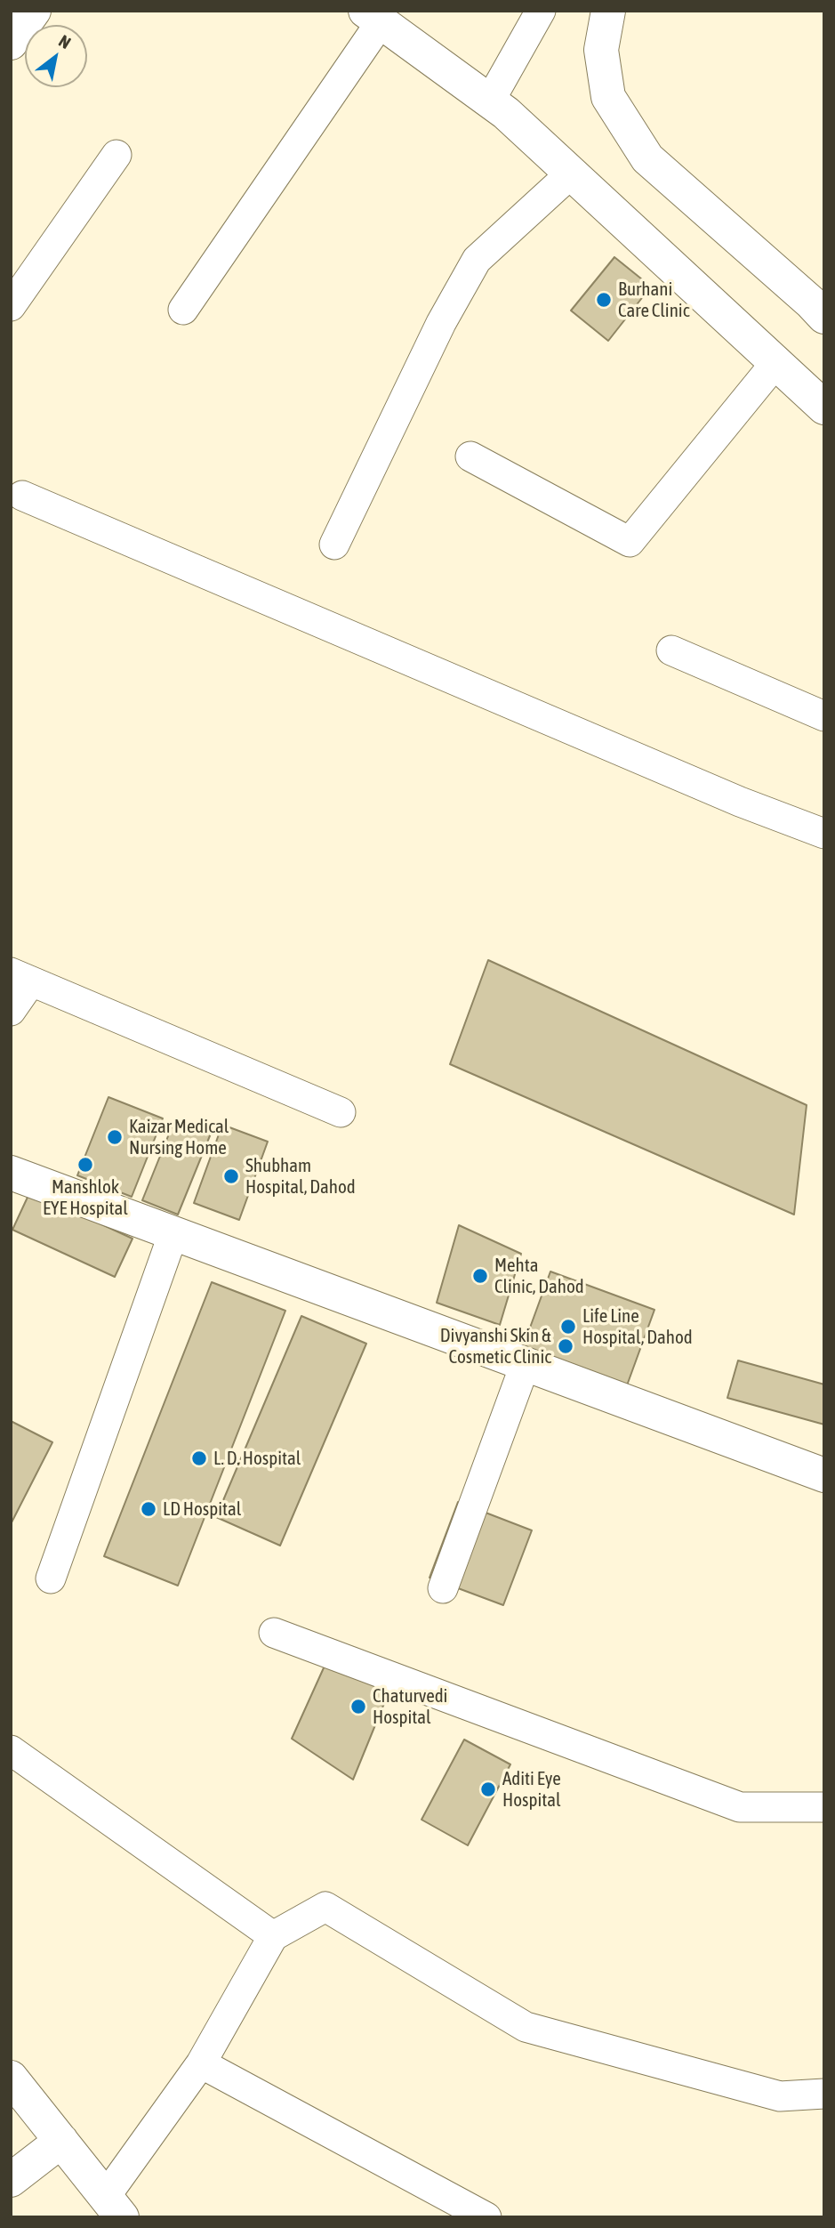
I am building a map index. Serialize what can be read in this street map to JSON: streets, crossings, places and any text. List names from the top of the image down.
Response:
{
  "places": [
    "Burhani Care Clinic",
    "Kaizar Medical Nursing Home",
    "Manshlok EYE Hospital",
    "Shubham Hospital, Dahod",
    "Mehta Clinic, Dahod",
    "Life Line Hospital, Dahod",
    "Divyanshi Skin & Cosmetic Clinic",
    "L. D. Hospital",
    "LD Hospital",
    "Chaturvedi Hospital",
    "Aditi Eye Hospital"
  ],
  "north": "top right"
}
